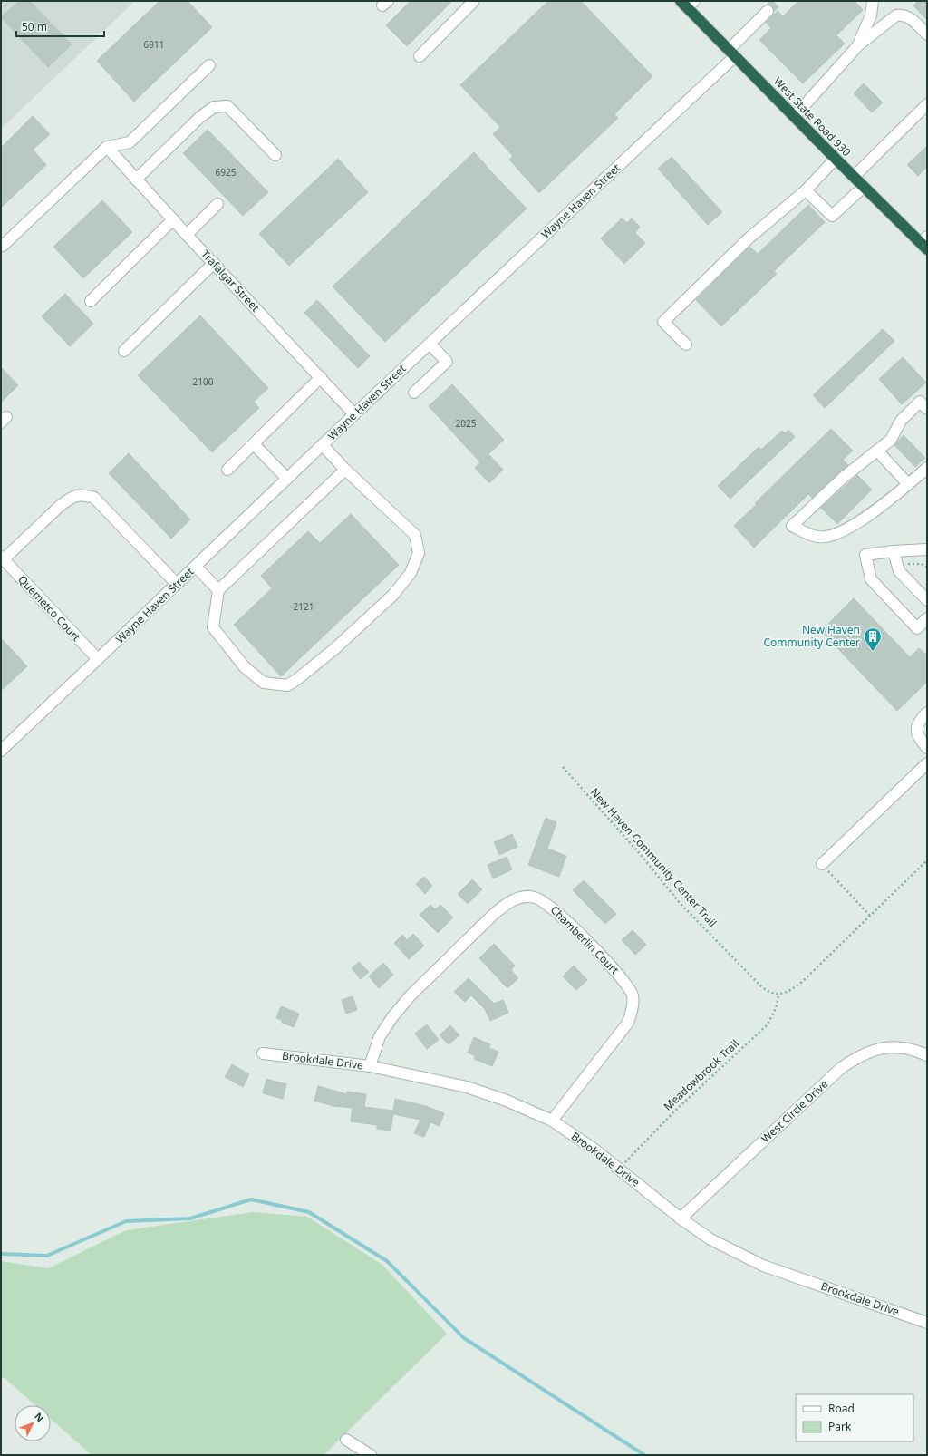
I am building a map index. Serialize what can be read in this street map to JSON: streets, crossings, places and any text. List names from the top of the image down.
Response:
{
  "streets": {
    "highway": ["West State Road 930"],
    "street": [
      "Wayne Haven Street",
      "Trafalgar Street",
      "Quemetco Court",
      "Chamberlin Court",
      "Brookdale Drive",
      "West Circle Drive"
    ],
    "path": ["New Haven Community Center Trail", "Meadowbrook Trail"]
  },
  "crossings": [
    ["West State Road 930", "Wayne Haven Street"],
    ["Wayne Haven Street", "Trafalgar Street"],
    ["Wayne Haven Street", "Quemetco Court"],
    ["New Haven Community Center Trail", "Meadowbrook Trail"],
    ["Chamberlin Court", "Brookdale Drive"],
    ["Brookdale Drive", "West Circle Drive"]
  ],
  "places": {
    "building": ["New Haven Community Center"]
  },
  "house_numbers": [
    "6911",
    "6925",
    "2100",
    "2025",
    "2121"
  ],
  "legend": ["Road", "Park"],
  "scale_bar": "50 m",
  "north": "top right"
}
